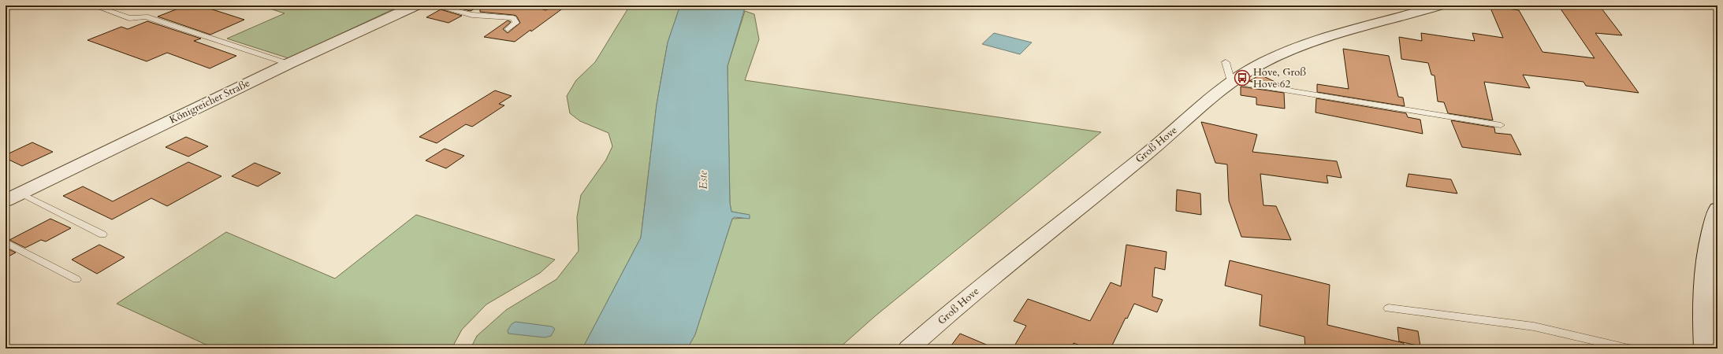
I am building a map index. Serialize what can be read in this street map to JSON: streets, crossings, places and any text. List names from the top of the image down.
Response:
{
  "streets": {
    "street": ["Königreicher Straße", "Groß Hove"]
  },
  "water": ["Este"],
  "places": {
    "bus stop": ["Hove, Groß Hove 62"]
  }
}
